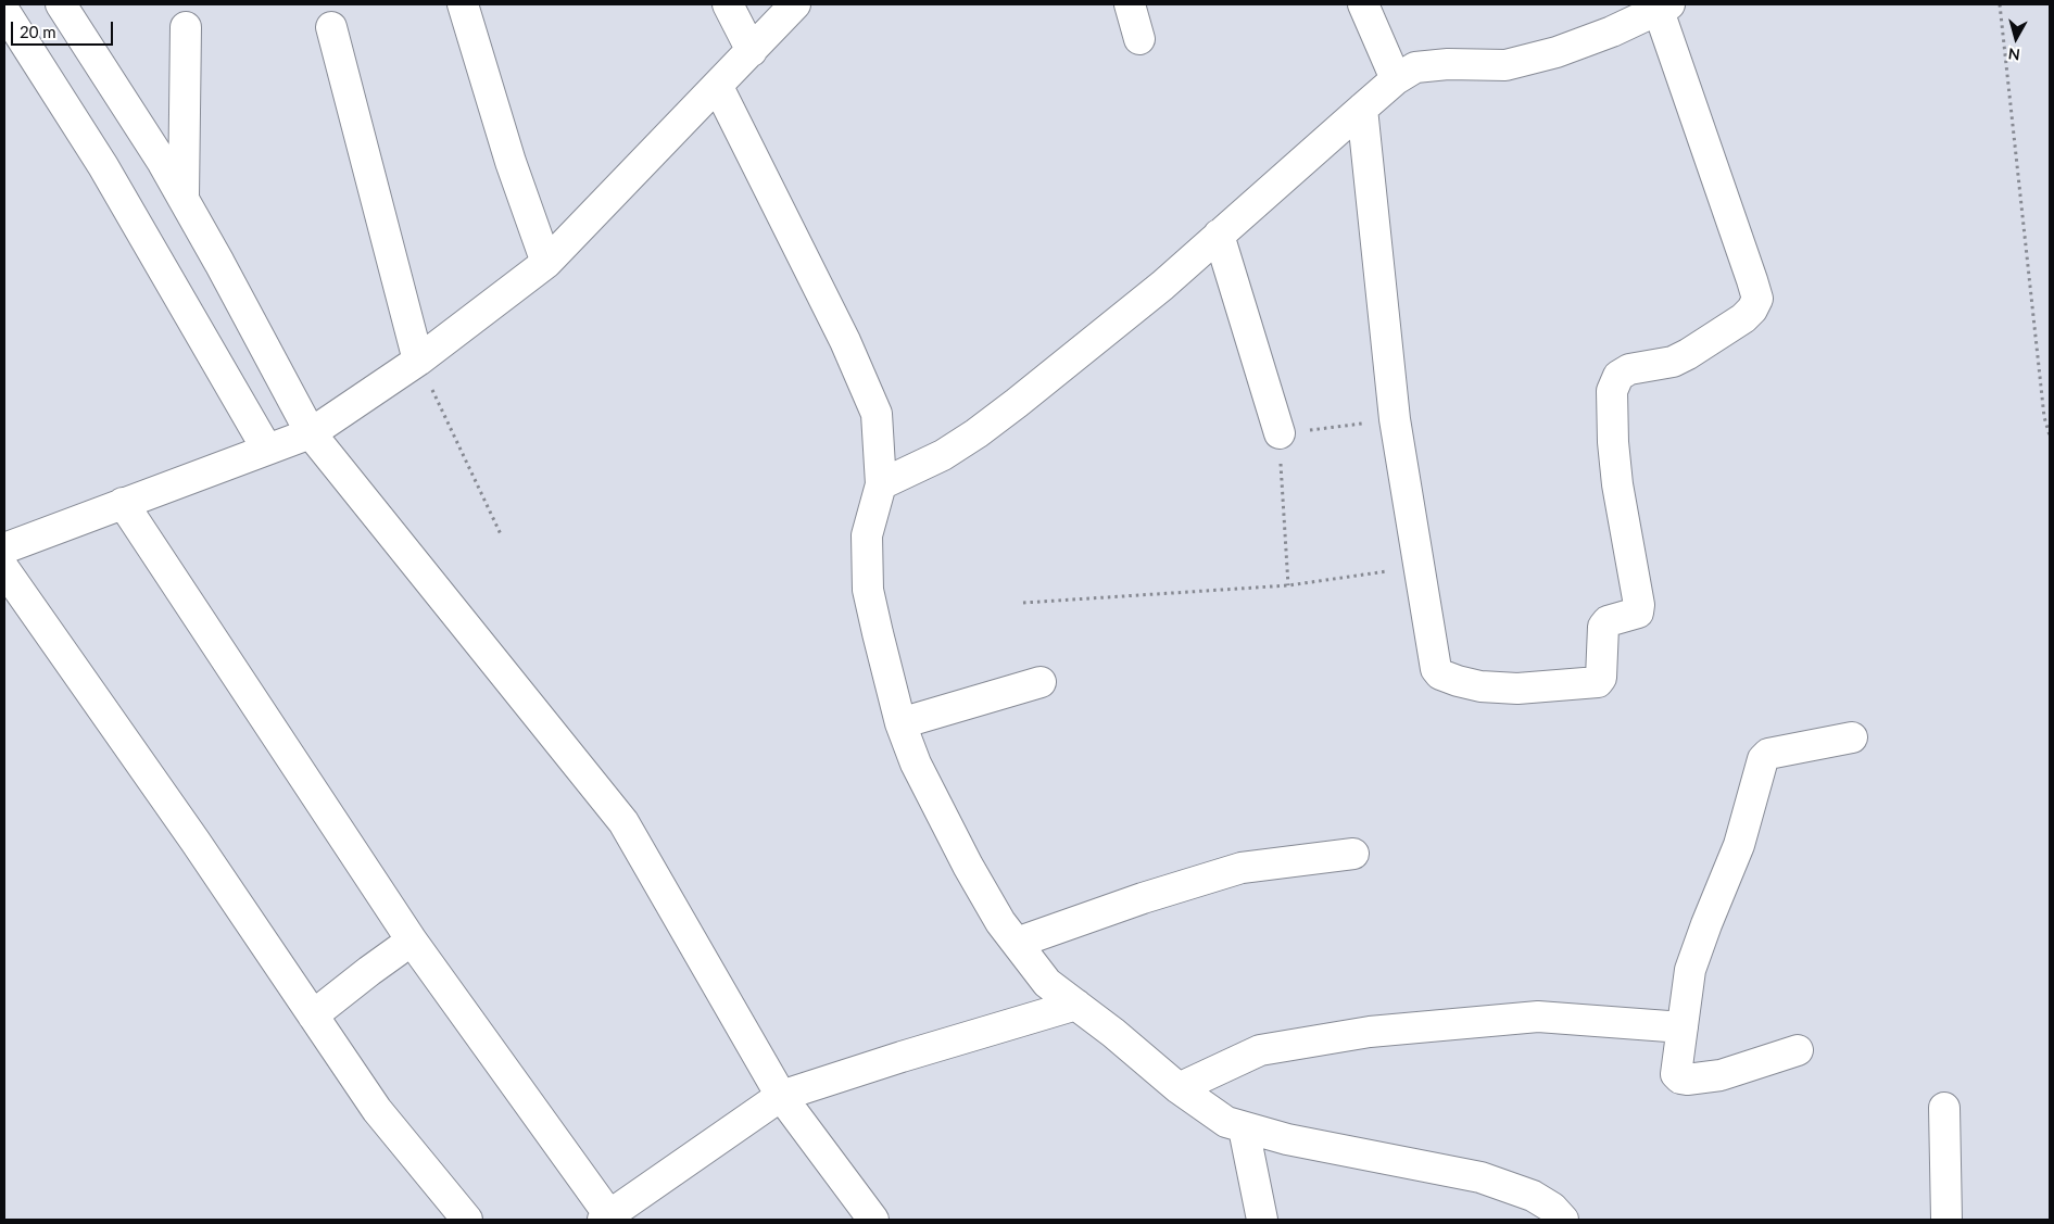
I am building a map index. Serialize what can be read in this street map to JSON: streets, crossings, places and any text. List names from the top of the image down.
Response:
{
  "scale_bar": "20 m",
  "north": "bottom"
}
